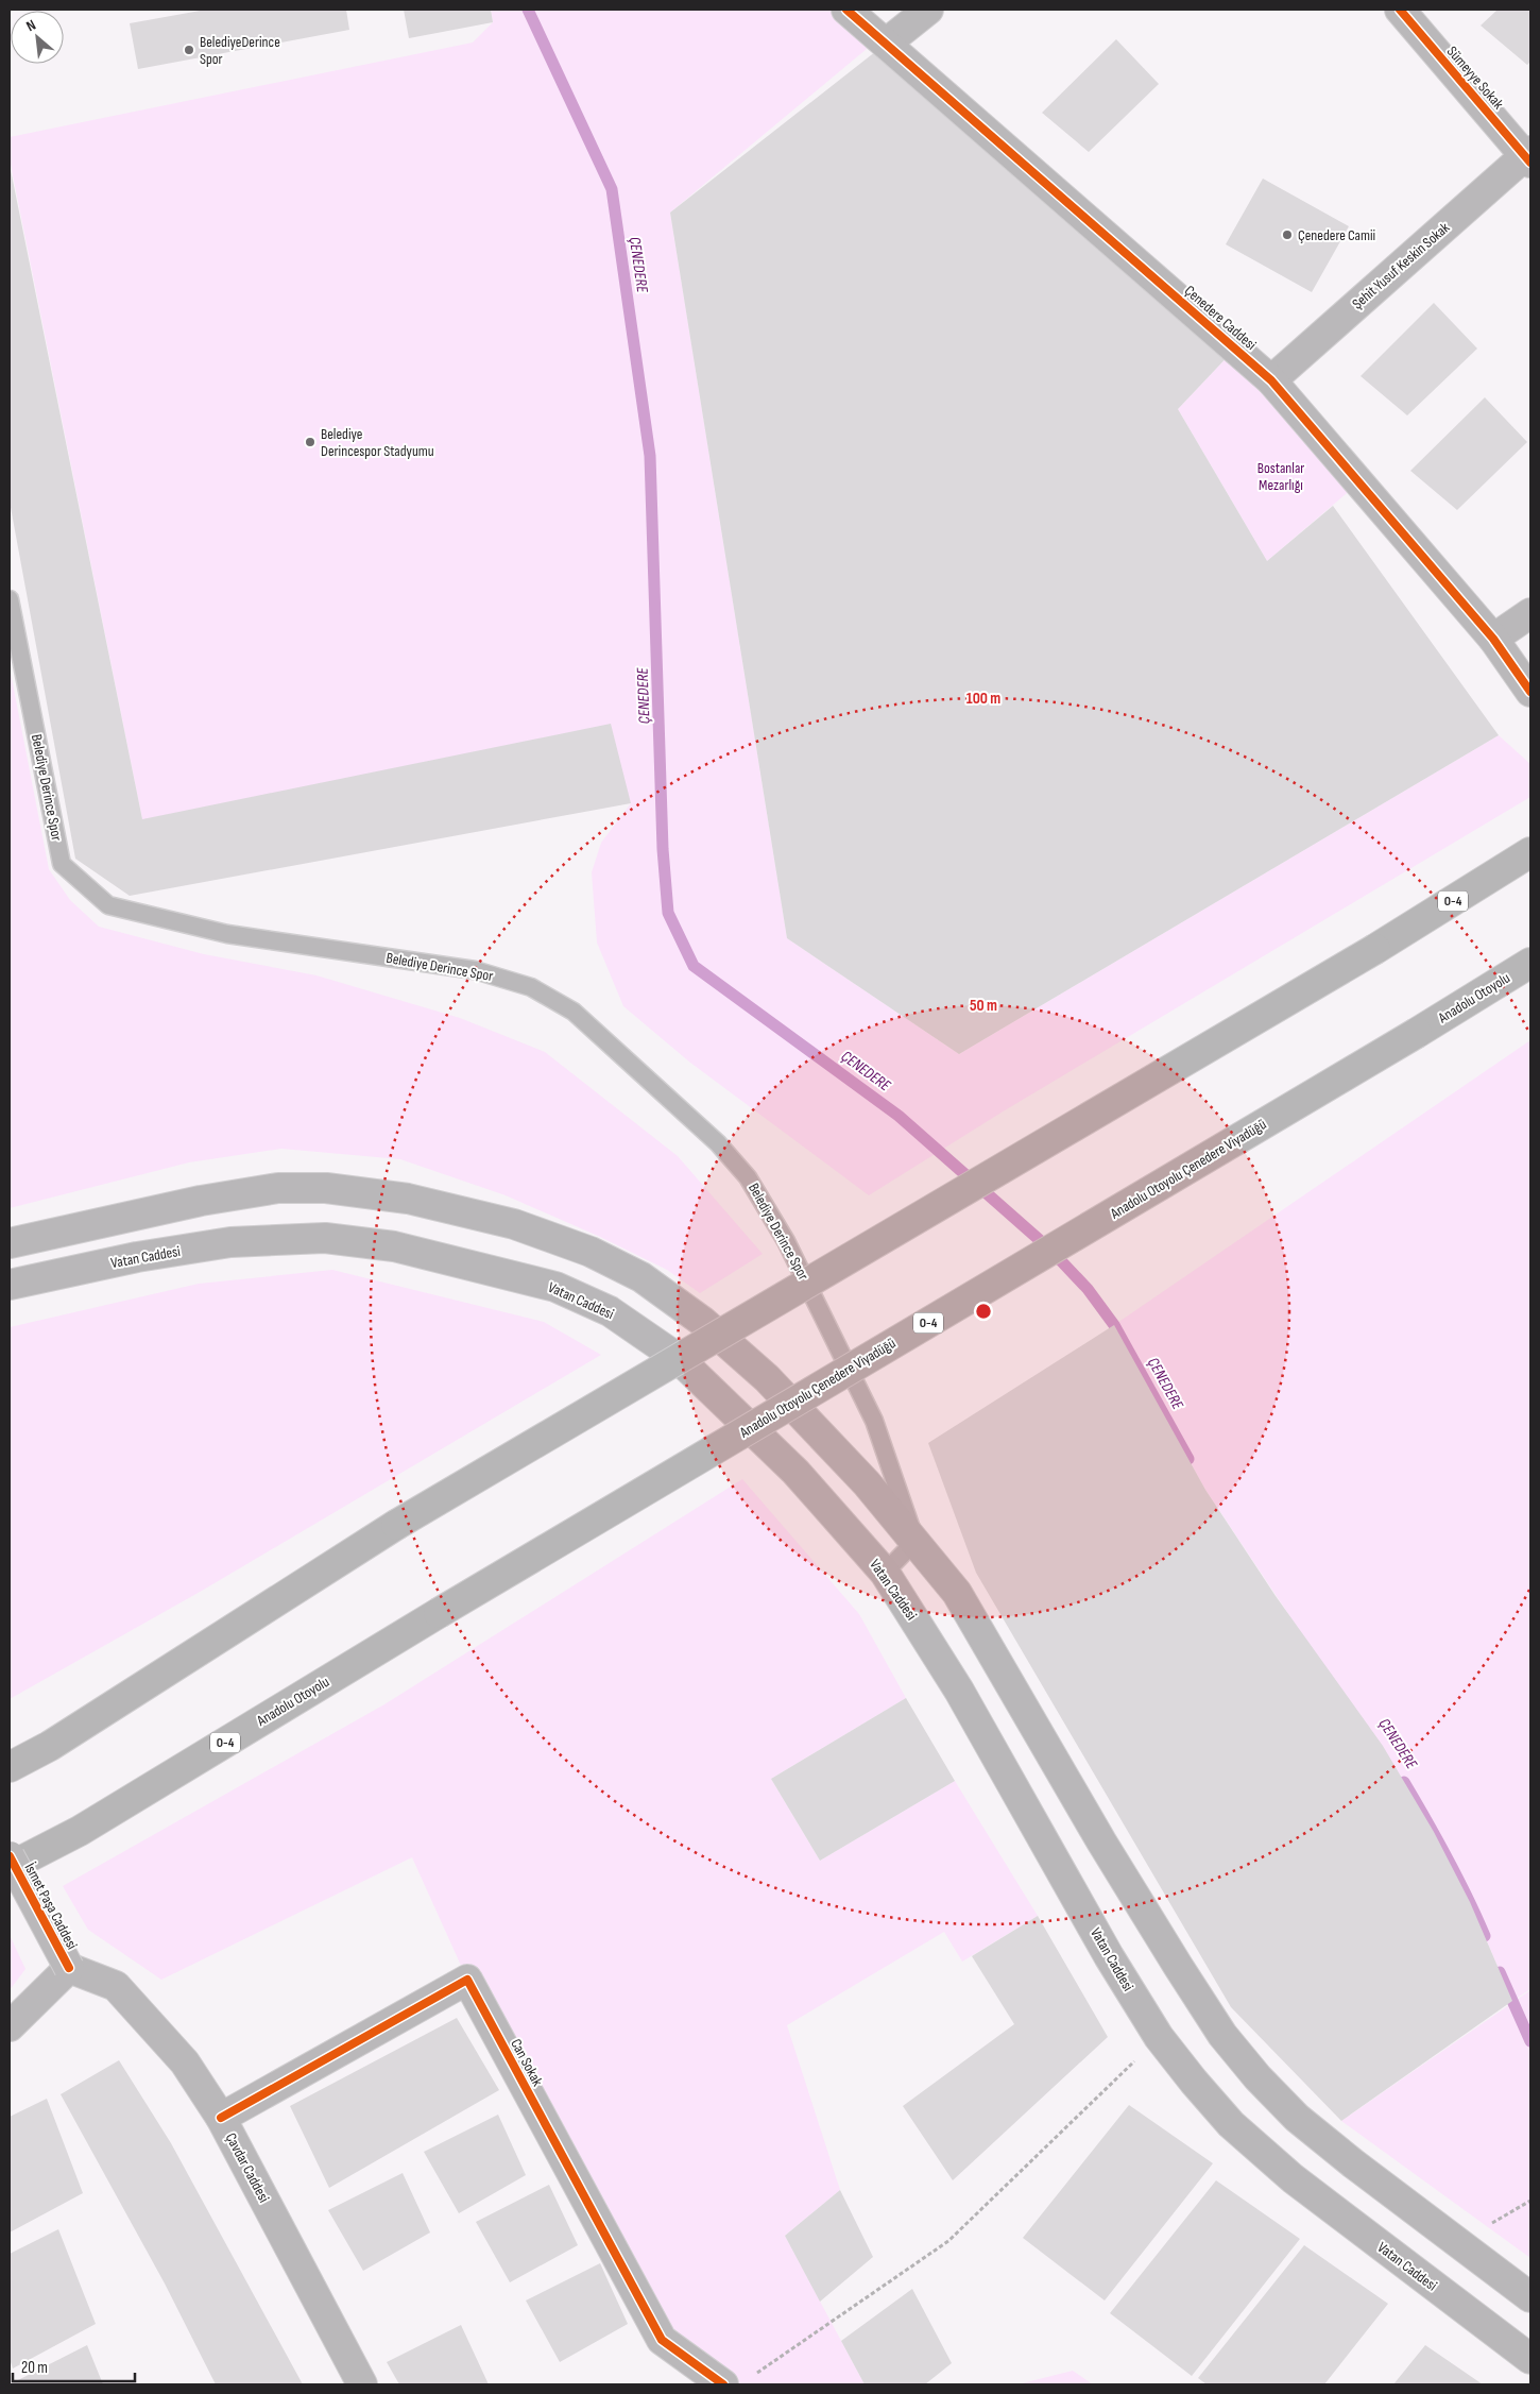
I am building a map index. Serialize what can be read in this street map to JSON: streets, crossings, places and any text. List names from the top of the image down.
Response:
{
  "streets": {
    "highway": ["O-4", "Anadolu Otoyolu", "Anadolu Otoyolu Çenedere Viyadüğü"],
    "main road": ["Vatan Caddesi"],
    "street": [
      "Sümeyye Sokak",
      "Şehit Yusuf Keskin Sokak",
      "Çenedere Caddesi",
      "İsmet Paşa Caddesi",
      "Can Sokak",
      "Çavdar Caddesi"
    ],
    "lane": ["Belediye Derince Spor"]
  },
  "crossings": [
    ["Sümeyye Sokak", "Şehit Yusuf Keskin Sokak"],
    ["Şehit Yusuf Keskin Sokak", "Çenedere Caddesi"],
    ["Anadolu Otoyolu", "Anadolu Otoyolu Çenedere Viyadüğü"],
    ["İsmet Paşa Caddesi", "Çavdar Caddesi"],
    ["Can Sokak", "Çavdar Caddesi"]
  ],
  "water": ["ÇENEDERE"],
  "parks": ["Bostanlar Mezarlığı"],
  "places": ["BelediyeDerince Spor", "Çenedere Camii", "Belediye Derincespor Stadyumu"],
  "scale_bar": "20 m",
  "north": "top left",
  "rings": ["100 m", "50 m"]
}
